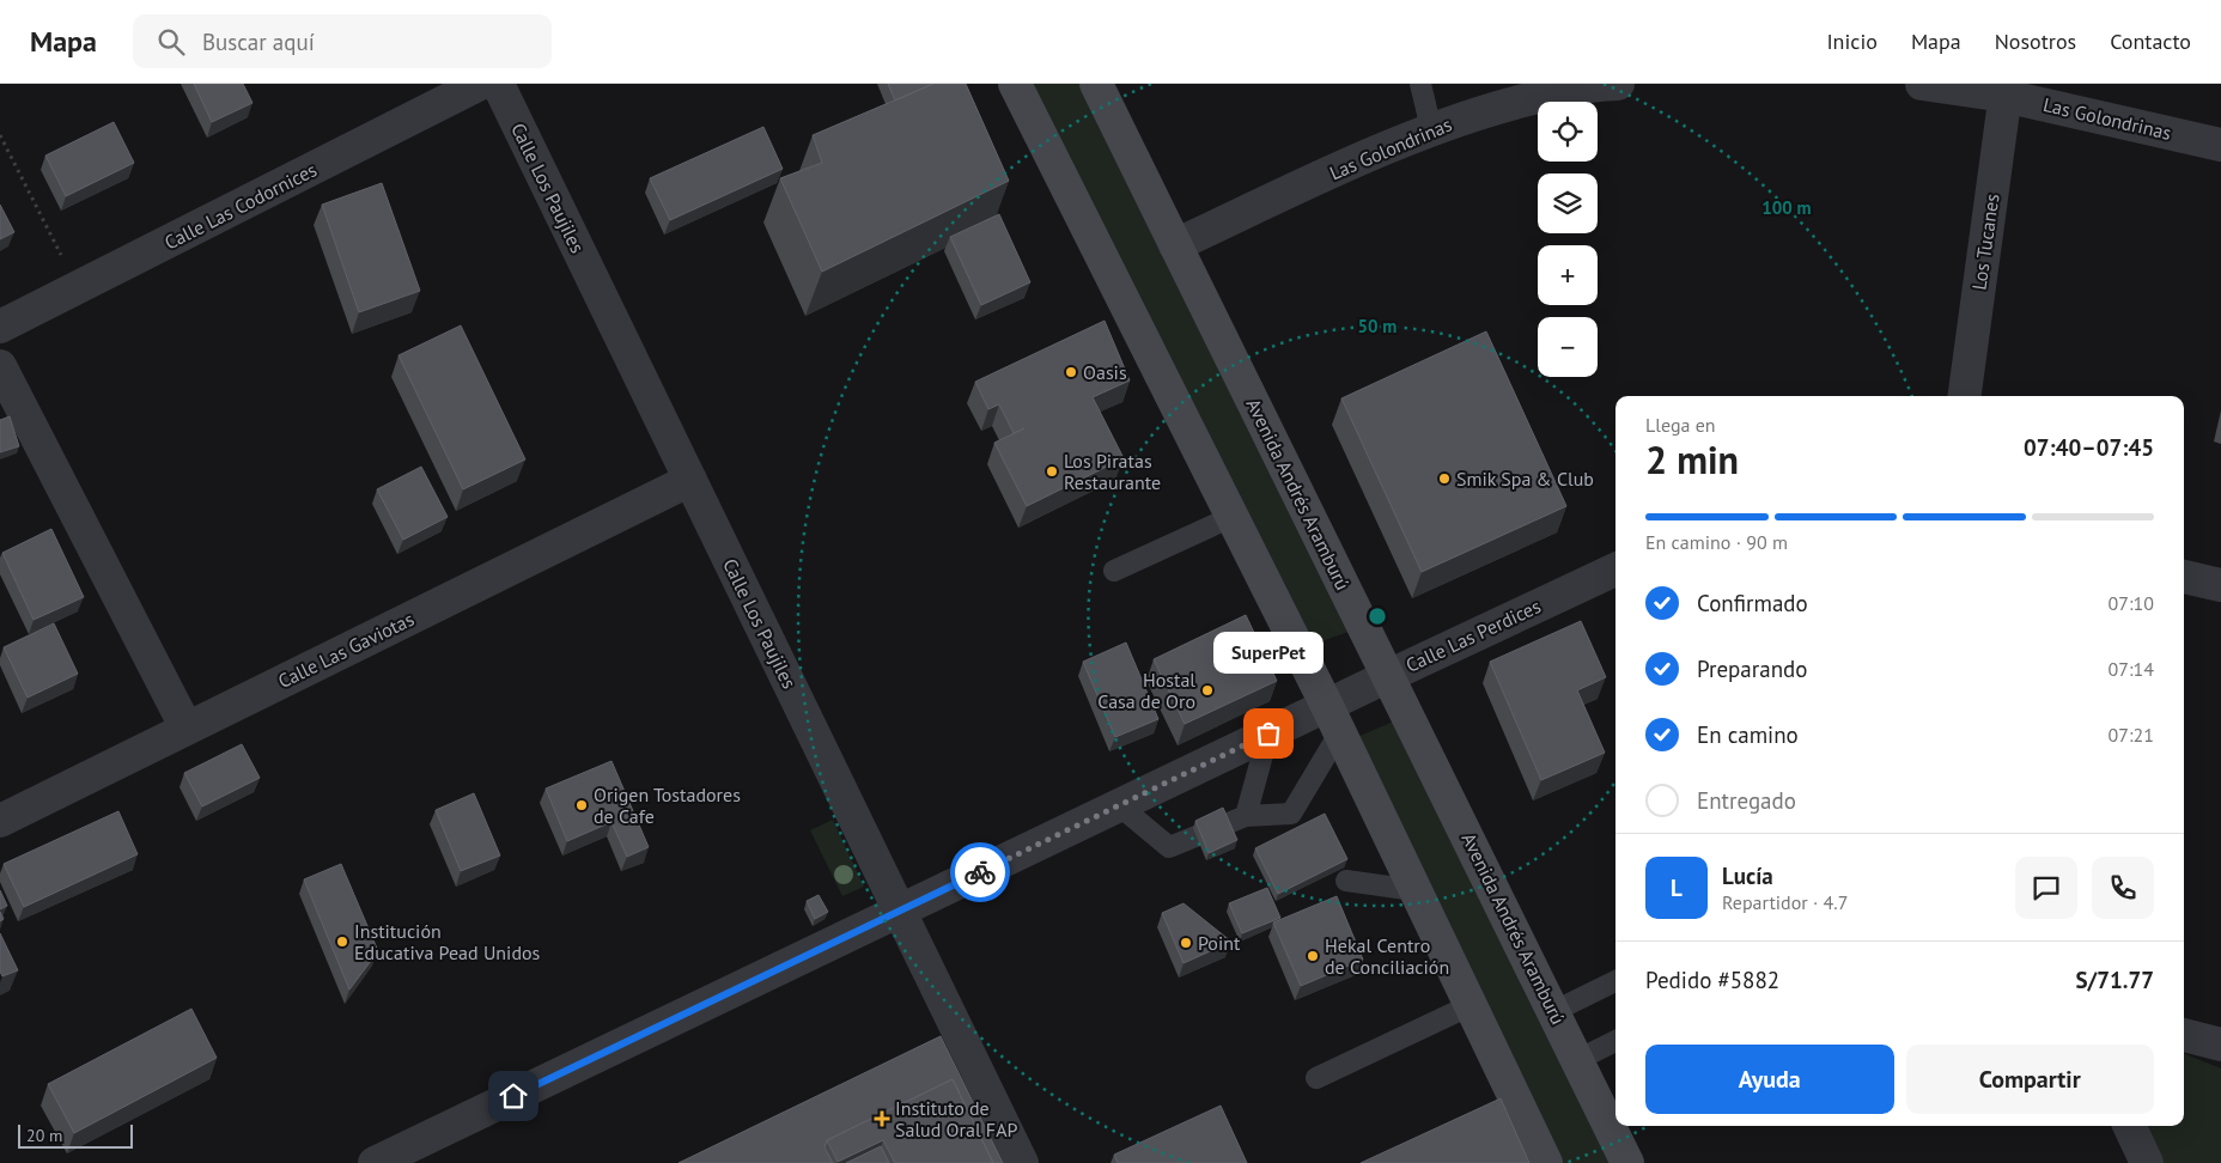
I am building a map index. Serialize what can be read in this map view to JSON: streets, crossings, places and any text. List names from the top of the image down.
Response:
{
  "streets": {
    "main road": ["Avenida Andrés Aramburú"],
    "street": [
      "Las Golondrinas",
      "Calle Los Paujiles",
      "Calle Las Codornices",
      "Los Tucanes",
      "Calle Las Perdices",
      "Calle Las Gaviotas"
    ]
  },
  "crossings": [
    ["Las Golondrinas", "Los Tucanes"],
    ["Las Golondrinas", "Avenida Andrés Aramburú"],
    ["Calle Los Paujiles", "Calle Las Perdices"],
    ["Calle Los Paujiles", "Calle Las Gaviotas"],
    ["Avenida Andrés Aramburú", "Calle Las Perdices"]
  ],
  "places": {
    "other": [
      "Oasis",
      "Los Piratas Restaurante",
      "Smik Spa & Club",
      "Hostal Casa de Oro",
      "SuperPet",
      "Origen Tostadores de Cafe",
      "Institución Educativa Pead Unidos",
      "Point",
      "Hekal Centro de Conciliación"
    ],
    "health": ["Instituto de Salud Oral FAP"]
  },
  "scale_bar": "20 m",
  "page": {
    "header": "Mapa",
    "search": "Buscar aquí",
    "nav": [
      "Inicio",
      "Mapa",
      "Nosotros",
      "Contacto"
    ],
    "map_buttons": ["+", "−"],
    "heading": ["2 min", "Llega en", "07:40–07:45"],
    "panel": [
      "Lucía",
      "Repartidor · 4.7",
      "Pedido #5882",
      "S/71.77"
    ],
    "bar": "En camino · 90 m",
    "list": [
      ["Confirmado", "07:10"],
      ["Preparando", "07:14"],
      ["En camino", "07:21"],
      "Entregado"
    ],
    "bubble": "SuperPet",
    "round": "L",
    "buttons": ["Ayuda", "Compartir"],
    "scale": "20 m"
  },
  "rings": ["100 m", "50 m"]
}
